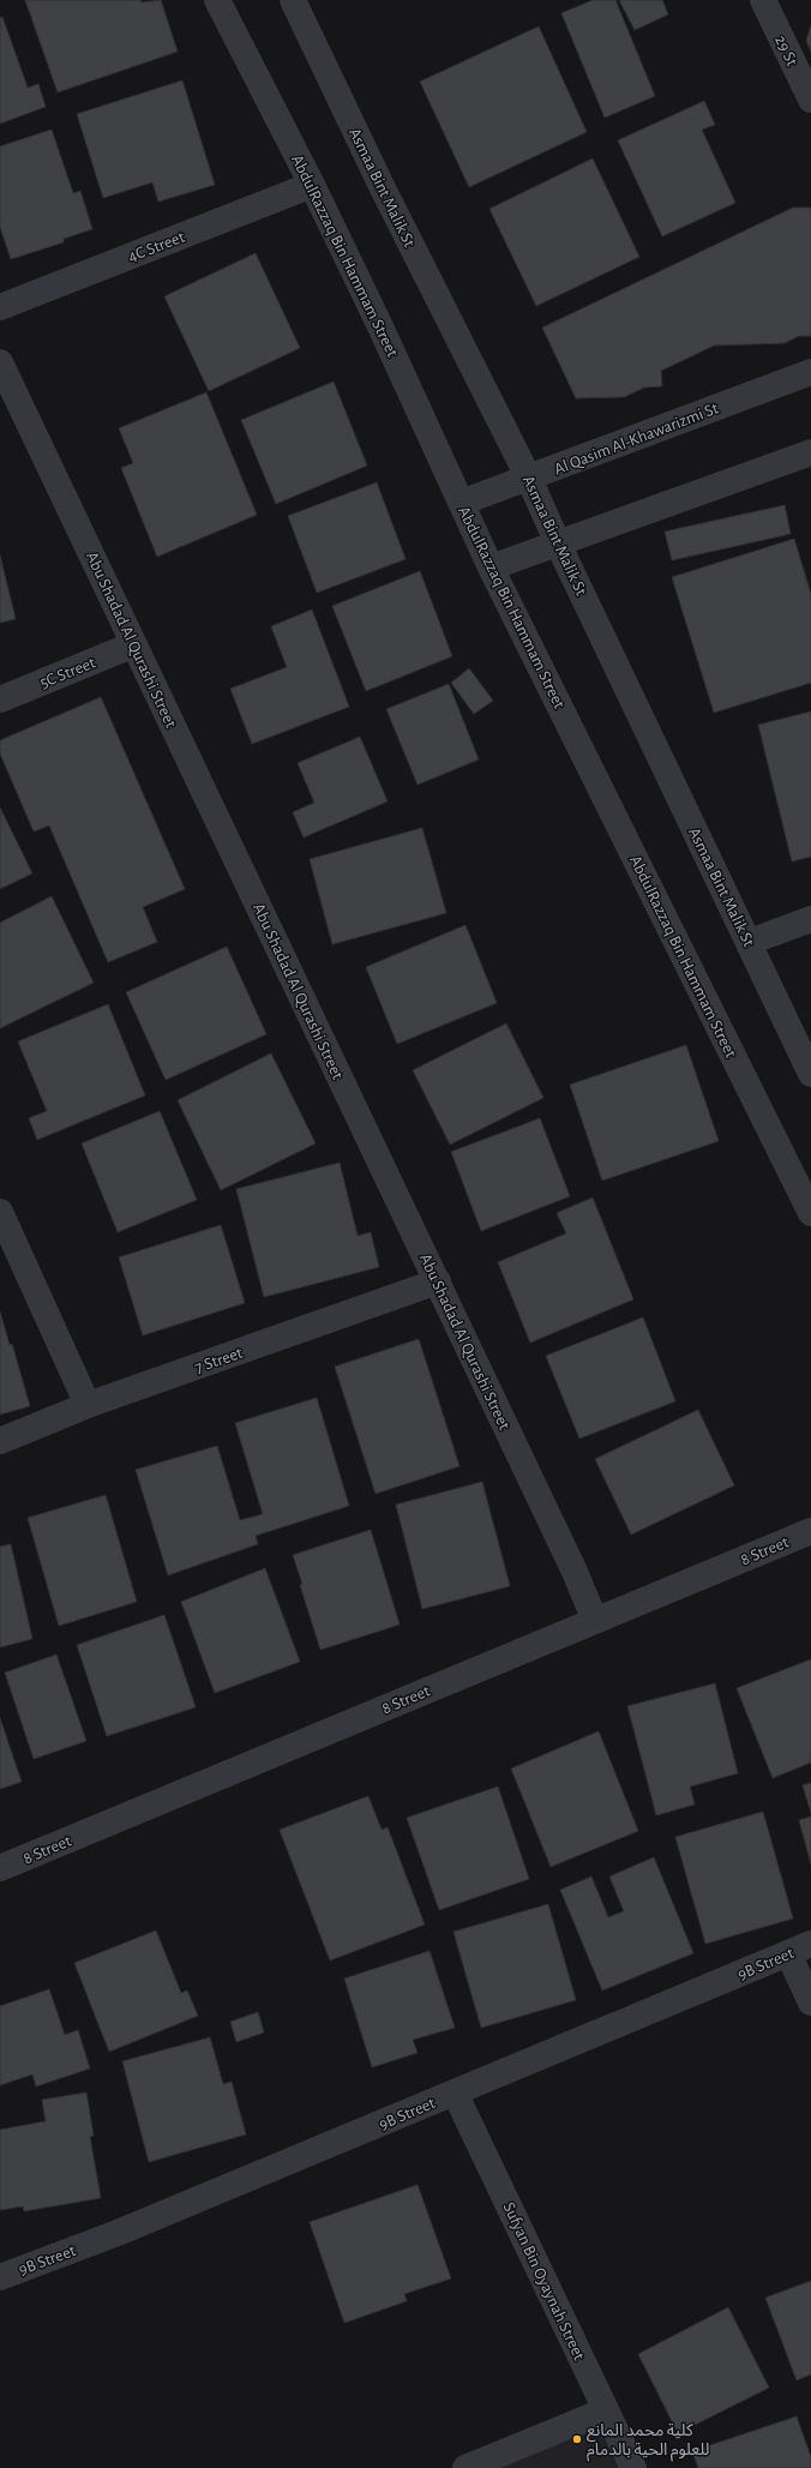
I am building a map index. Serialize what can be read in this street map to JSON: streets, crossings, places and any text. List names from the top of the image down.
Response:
{
  "streets": {
    "street": [
      "29 St",
      "Asmaa Bint Malik St",
      "4C Street",
      "AbdulRazzaq Bin Hammam Street",
      "Al Qasim Al-Khawarizmi St",
      "Abu Shadad Al Qurashi Street",
      "5C Street",
      "7 Street",
      "8 Street",
      "9B Street",
      "Sufyan Bin Oyaynah Street"
    ]
  },
  "crossings": [
    ["Asmaa Bint Malik St", "Al Qasim Al-Khawarizmi St"],
    ["4C Street", "AbdulRazzaq Bin Hammam Street"],
    ["AbdulRazzaq Bin Hammam Street", "Al Qasim Al-Khawarizmi St"],
    ["Abu Shadad Al Qurashi Street", "5C Street"],
    ["Abu Shadad Al Qurashi Street", "7 Street"],
    ["Abu Shadad Al Qurashi Street", "8 Street"],
    ["9B Street", "Sufyan Bin Oyaynah Street"]
  ],
  "places": ["كلية محمد المانع للعلوم الحية بالدمام"]
}
